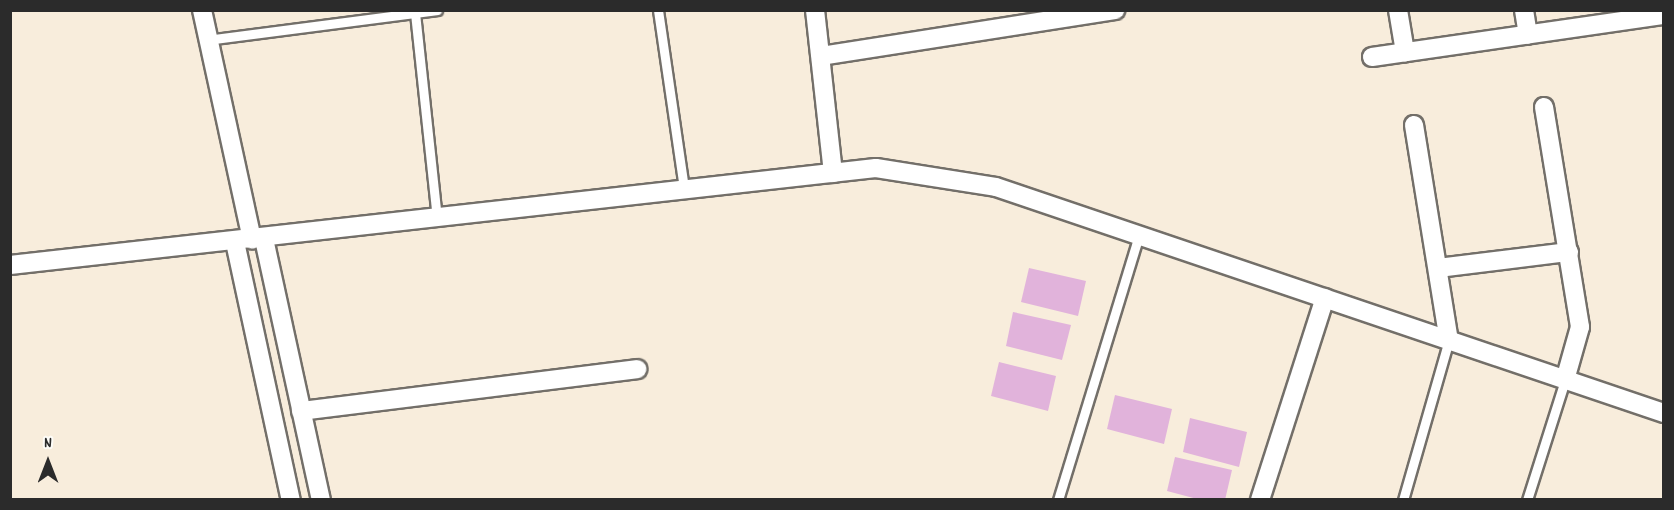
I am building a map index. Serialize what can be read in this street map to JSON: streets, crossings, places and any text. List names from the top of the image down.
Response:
{
  "north": "top"
}
